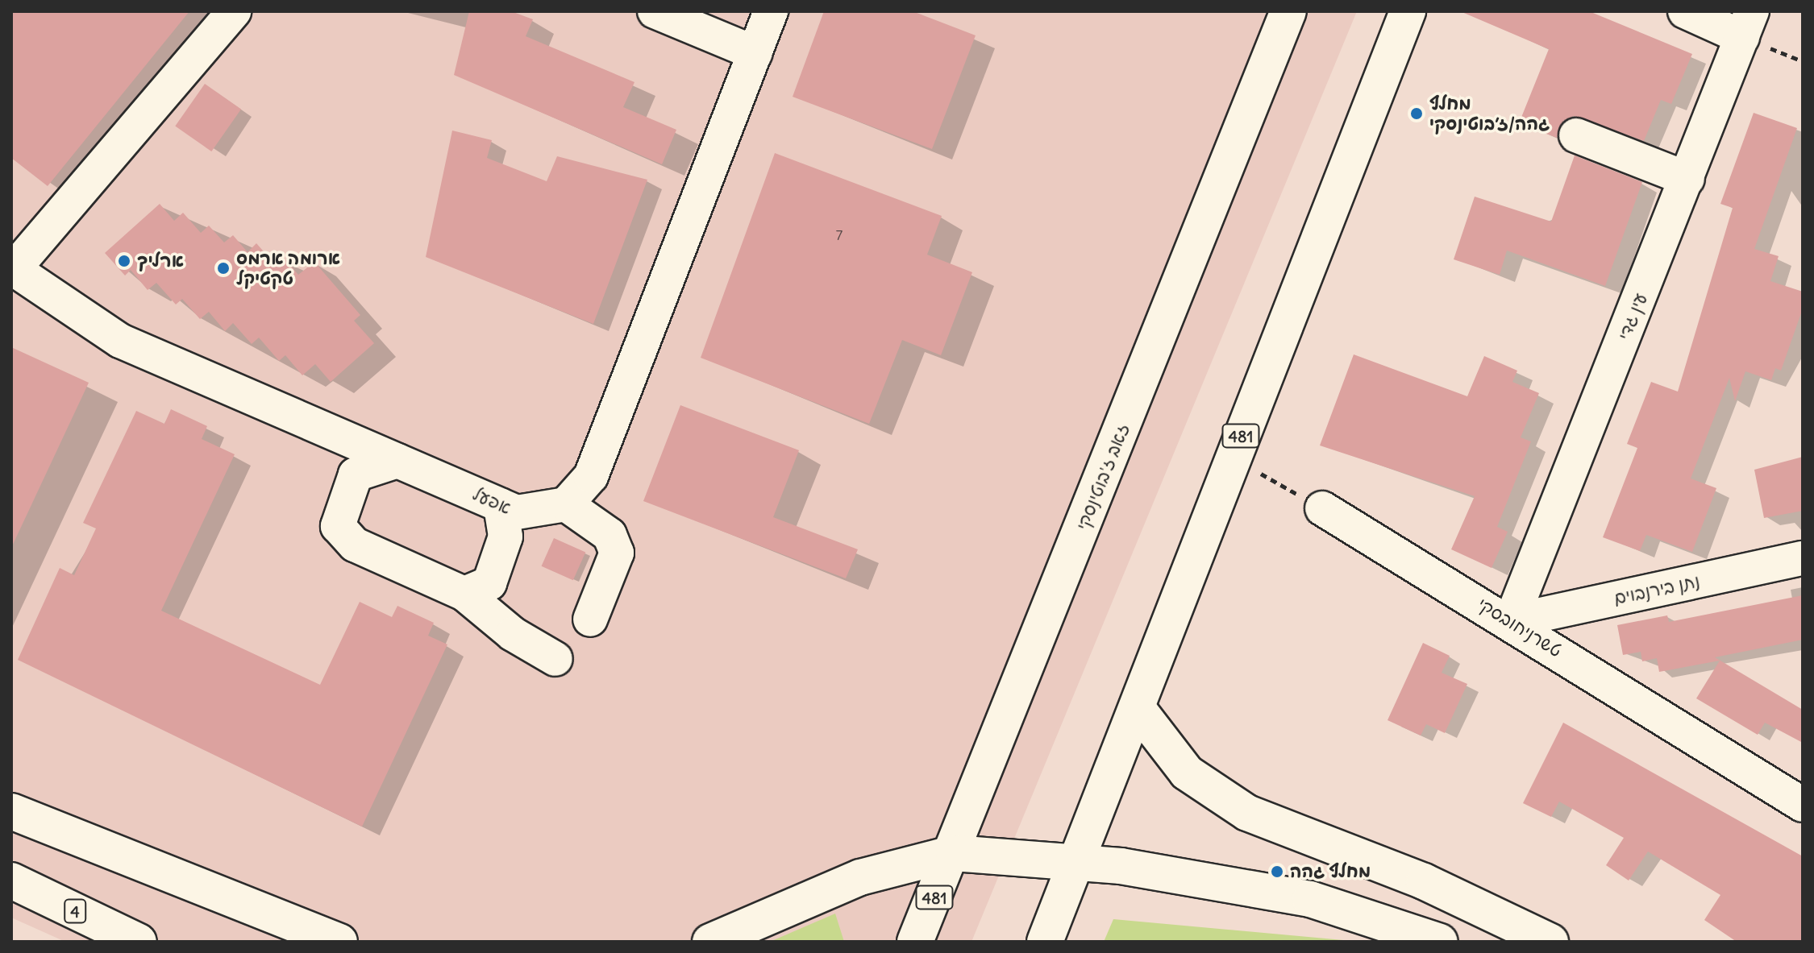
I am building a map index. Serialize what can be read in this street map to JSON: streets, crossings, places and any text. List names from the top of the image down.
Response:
{
  "streets": {
    "main road": ["481", "זאב ז'בוטינסקי", "4"],
    "street": [
      "עין גדי",
      "אפעל",
      "נתן בירנבוים",
      "טשרניחובסקי"
    ]
  },
  "crossings": [
    ["עין גדי", "נתן בירנבוים"],
    ["עין גדי", "טשרניחובסקי"],
    ["נתן בירנבוים", "טשרניחובסקי"]
  ],
  "places": [
    "מחלף גהה/ז׳בוטינסקי",
    "ארליך",
    "ארומה ארמס טקטיקל",
    "מחלף גהה"
  ],
  "house_numbers": ["7"]
}
